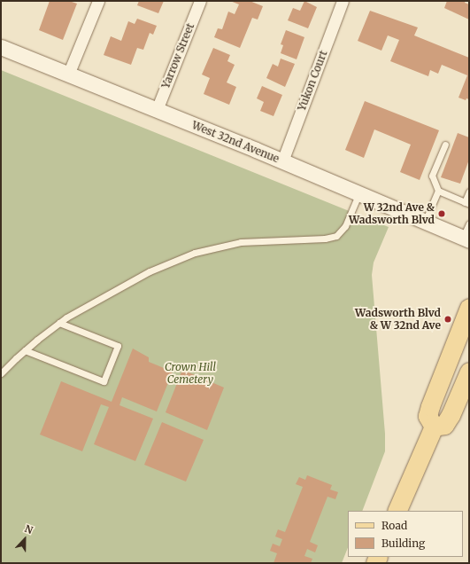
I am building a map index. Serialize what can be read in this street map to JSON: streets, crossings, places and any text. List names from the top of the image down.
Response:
{
  "streets": {
    "street": ["Yarrow Street", "Yukon Court", "West 32nd Avenue"]
  },
  "crossings": [
    ["Yarrow Street", "West 32nd Avenue"],
    ["Yukon Court", "West 32nd Avenue"]
  ],
  "parks": ["Crown Hill Cemetery"],
  "places": ["W 32nd Ave & Wadsworth Blvd", "Wadsworth Blvd & W 32nd Ave"],
  "legend": ["Road", "Building"],
  "north": "top"
}
